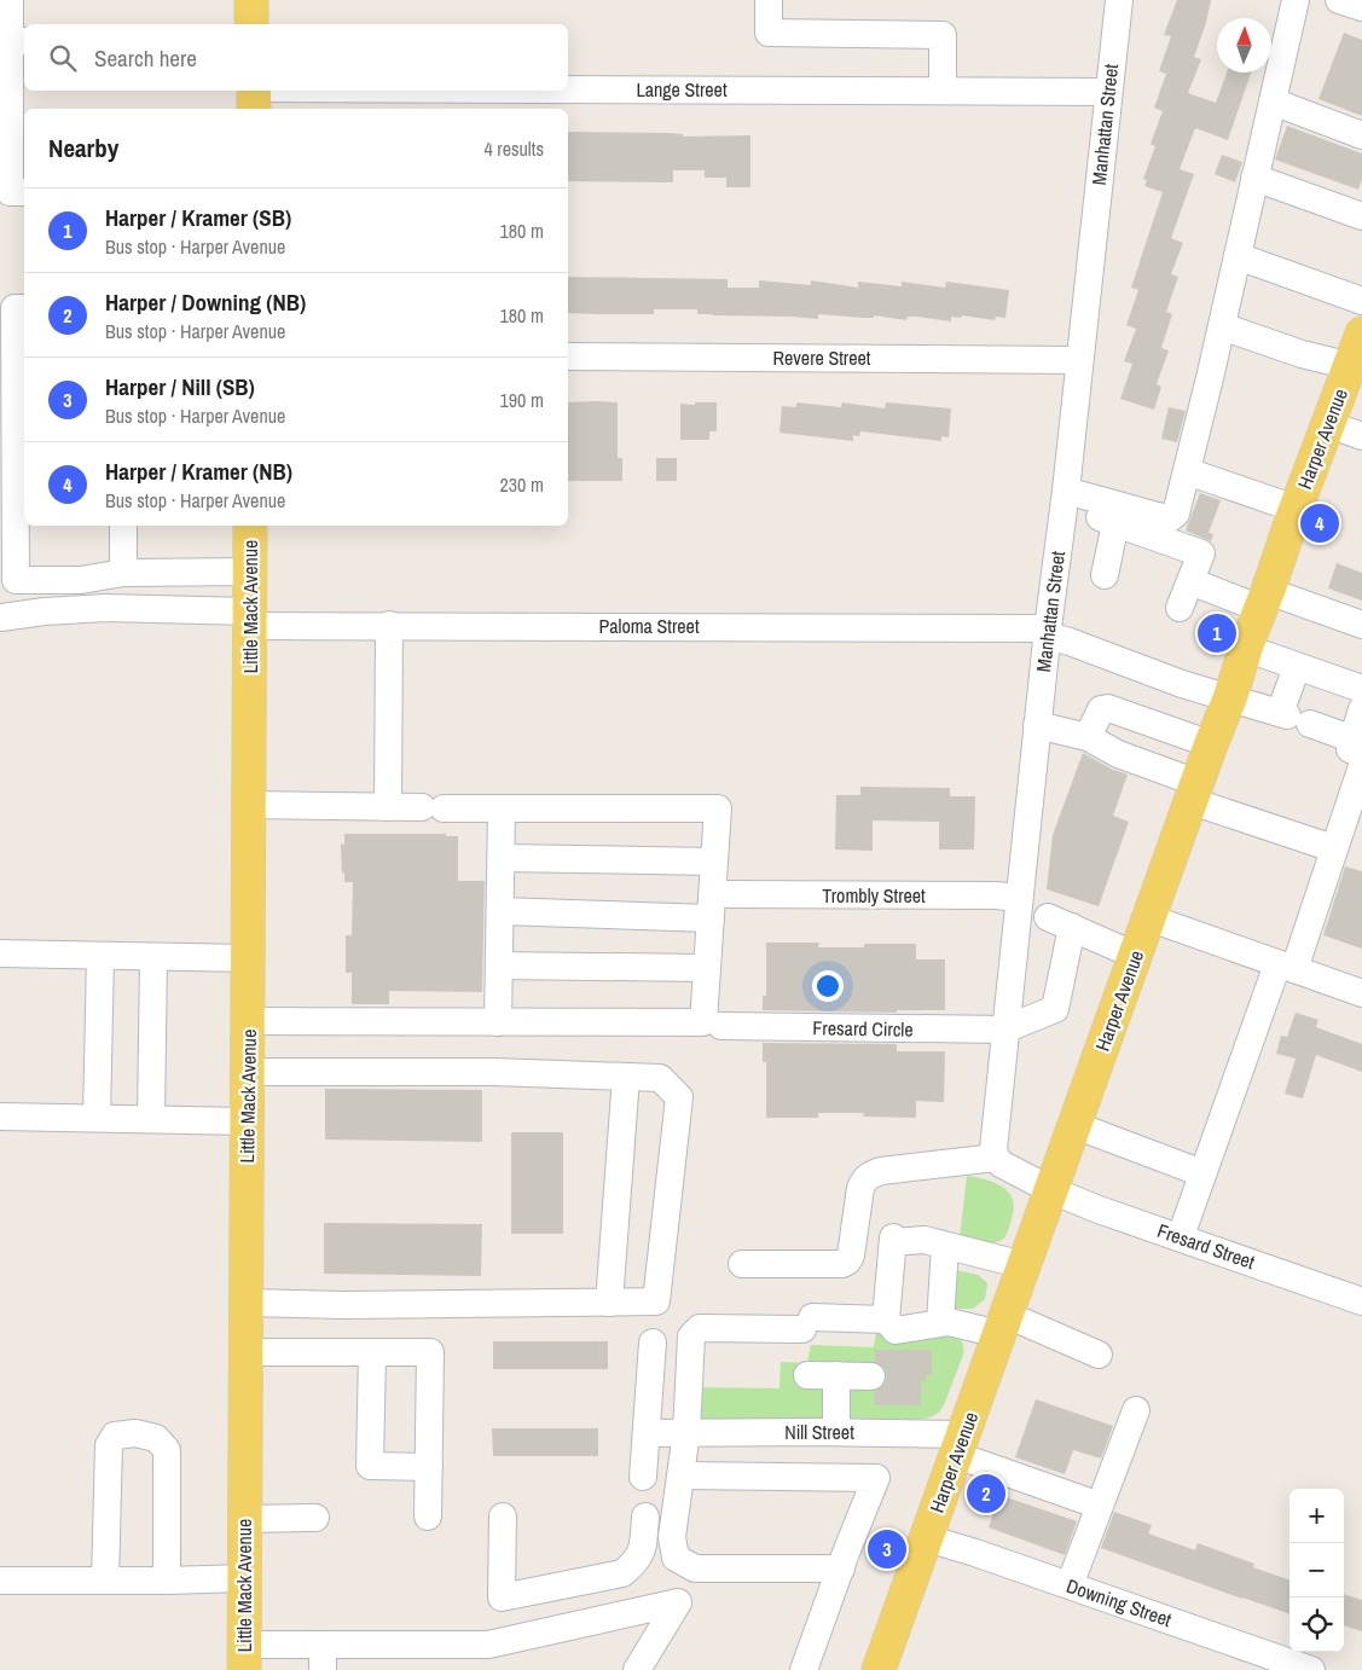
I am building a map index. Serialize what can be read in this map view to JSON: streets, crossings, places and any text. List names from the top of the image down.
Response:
{
  "streets": {
    "main road": ["Harper Avenue", "Little Mack Avenue"],
    "street": [
      "Lange Street",
      "Manhattan Street",
      "Revere Street",
      "Paloma Street",
      "Trombly Street",
      "Fresard Circle",
      "Fresard Street",
      "Nill Street",
      "Downing Street"
    ]
  },
  "crossings": [
    ["Lange Street", "Manhattan Street"],
    ["Manhattan Street", "Revere Street"],
    ["Manhattan Street", "Paloma Street"],
    ["Manhattan Street", "Trombly Street"],
    ["Manhattan Street", "Fresard Circle"],
    ["Harper Avenue", "Paloma Street"],
    ["Harper Avenue", "Fresard Street"],
    ["Harper Avenue", "Nill Street"],
    ["Harper Avenue", "Downing Street"],
    ["Little Mack Avenue", "Paloma Street"],
    ["Little Mack Avenue", "Fresard Circle"]
  ],
  "north": "top",
  "page": {
    "search": "Search here",
    "heading": ["Nearby", "4 results"],
    "list": [
      {
        "mark": "1",
        "name": "Harper / Kramer (SB)",
        "note": "Bus stop · Harper Avenue",
        "value": "180 m"
      },
      {
        "mark": "2",
        "name": "Harper / Downing (NB)",
        "note": "Bus stop · Harper Avenue",
        "value": "180 m"
      },
      {
        "mark": "3",
        "name": "Harper / Nill (SB)",
        "note": "Bus stop · Harper Avenue",
        "value": "190 m"
      },
      {
        "mark": "4",
        "name": "Harper / Kramer (NB)",
        "note": "Bus stop · Harper Avenue",
        "value": "230 m"
      }
    ],
    "pins": [
      "4",
      "1",
      "2",
      "3"
    ],
    "map_buttons": ["+", "−"]
  }
}
